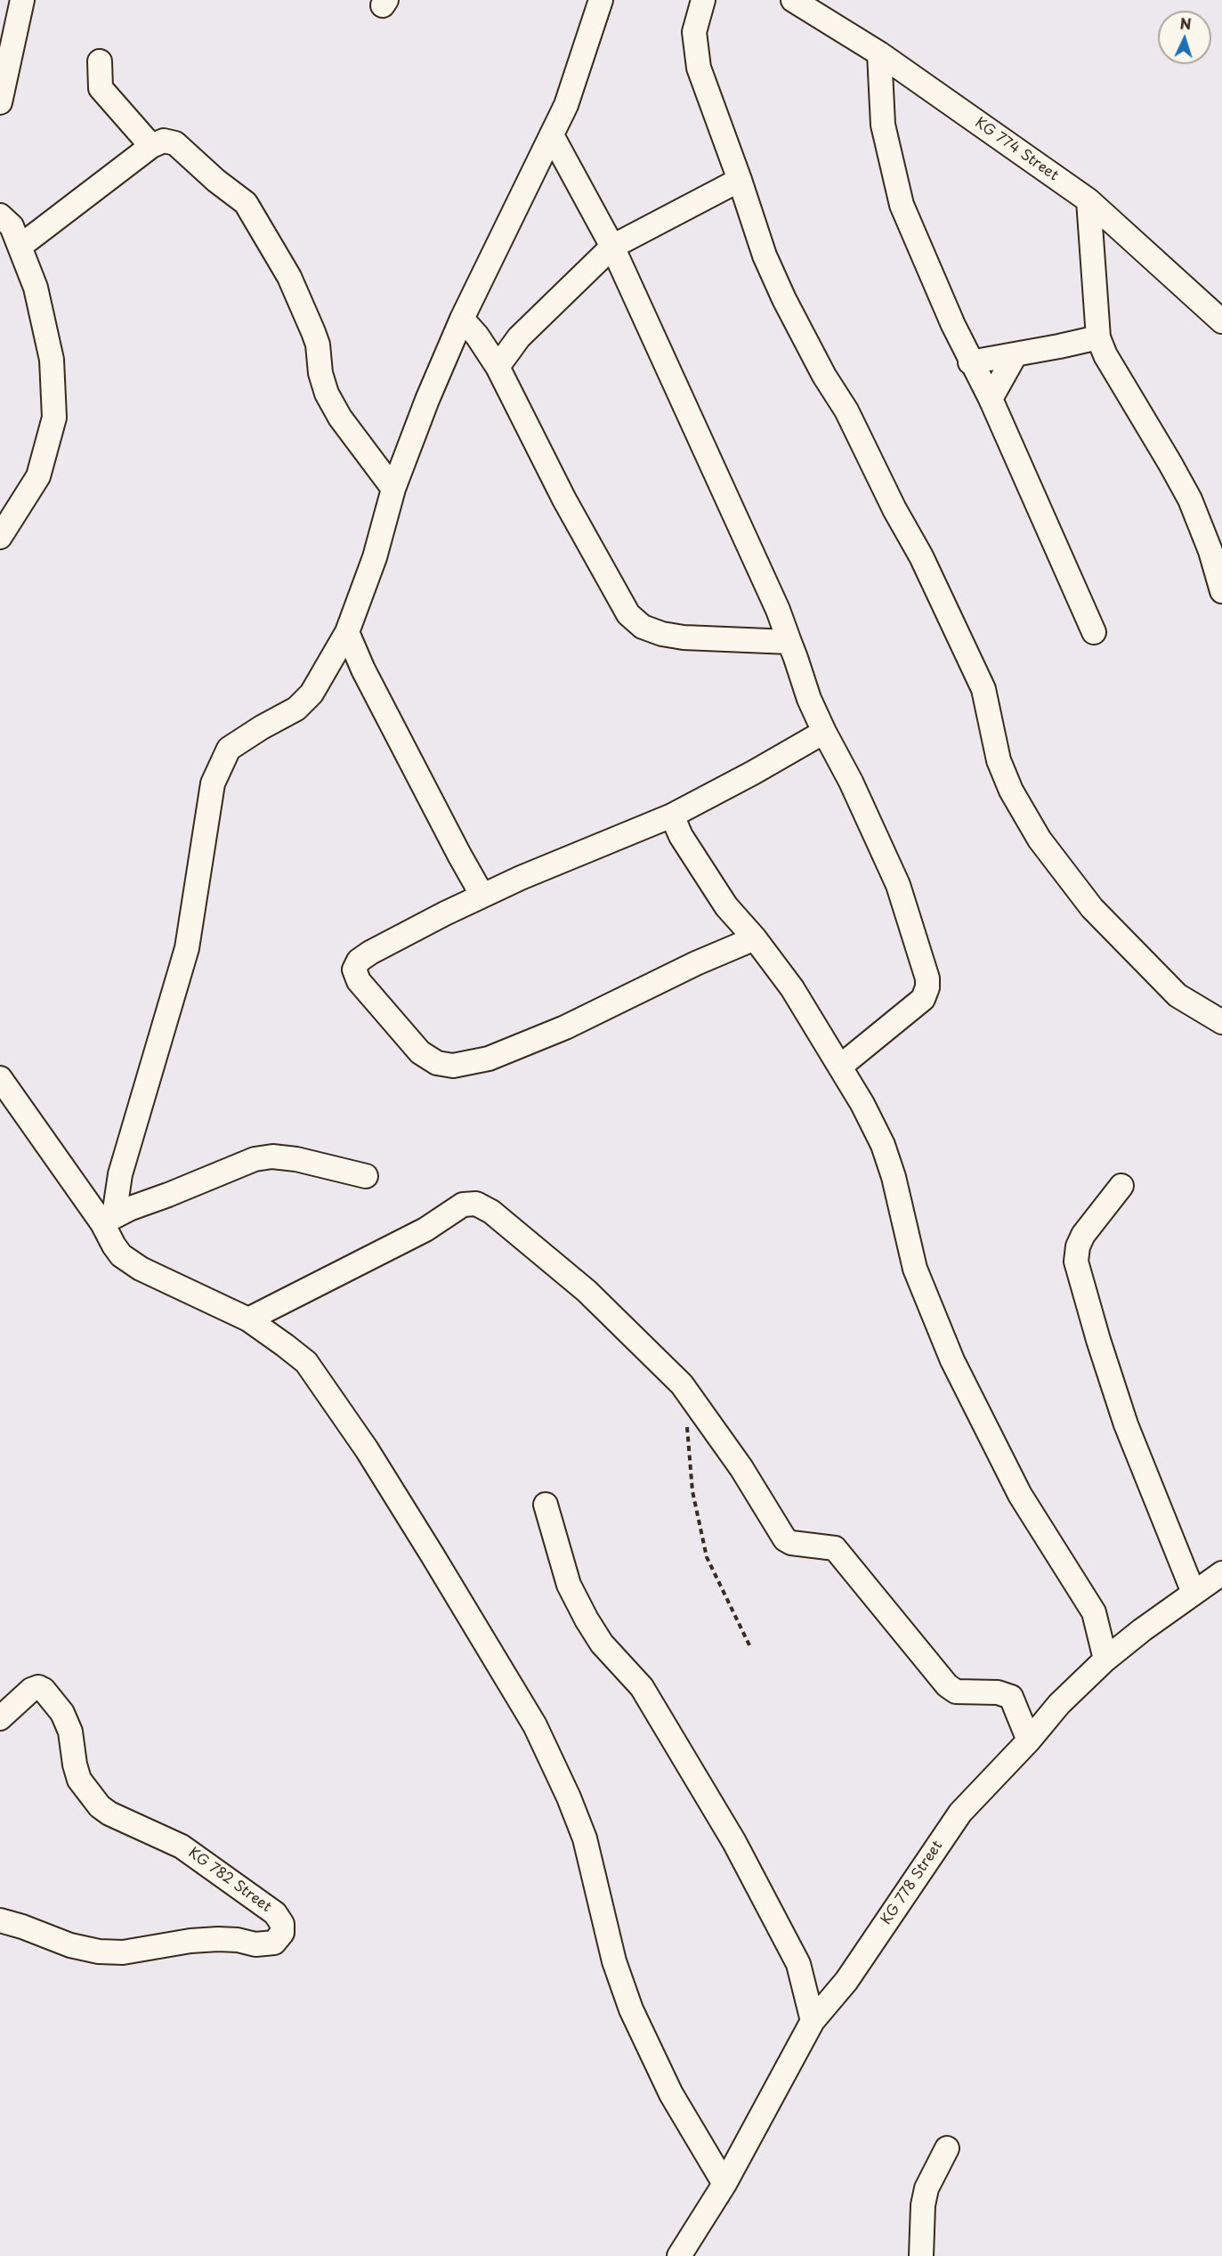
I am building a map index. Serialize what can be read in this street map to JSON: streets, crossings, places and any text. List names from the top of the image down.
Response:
{
  "streets": {
    "street": ["KG 774 Street", "KG 782 Street", "KG 778 Street"]
  },
  "north": "top"
}
